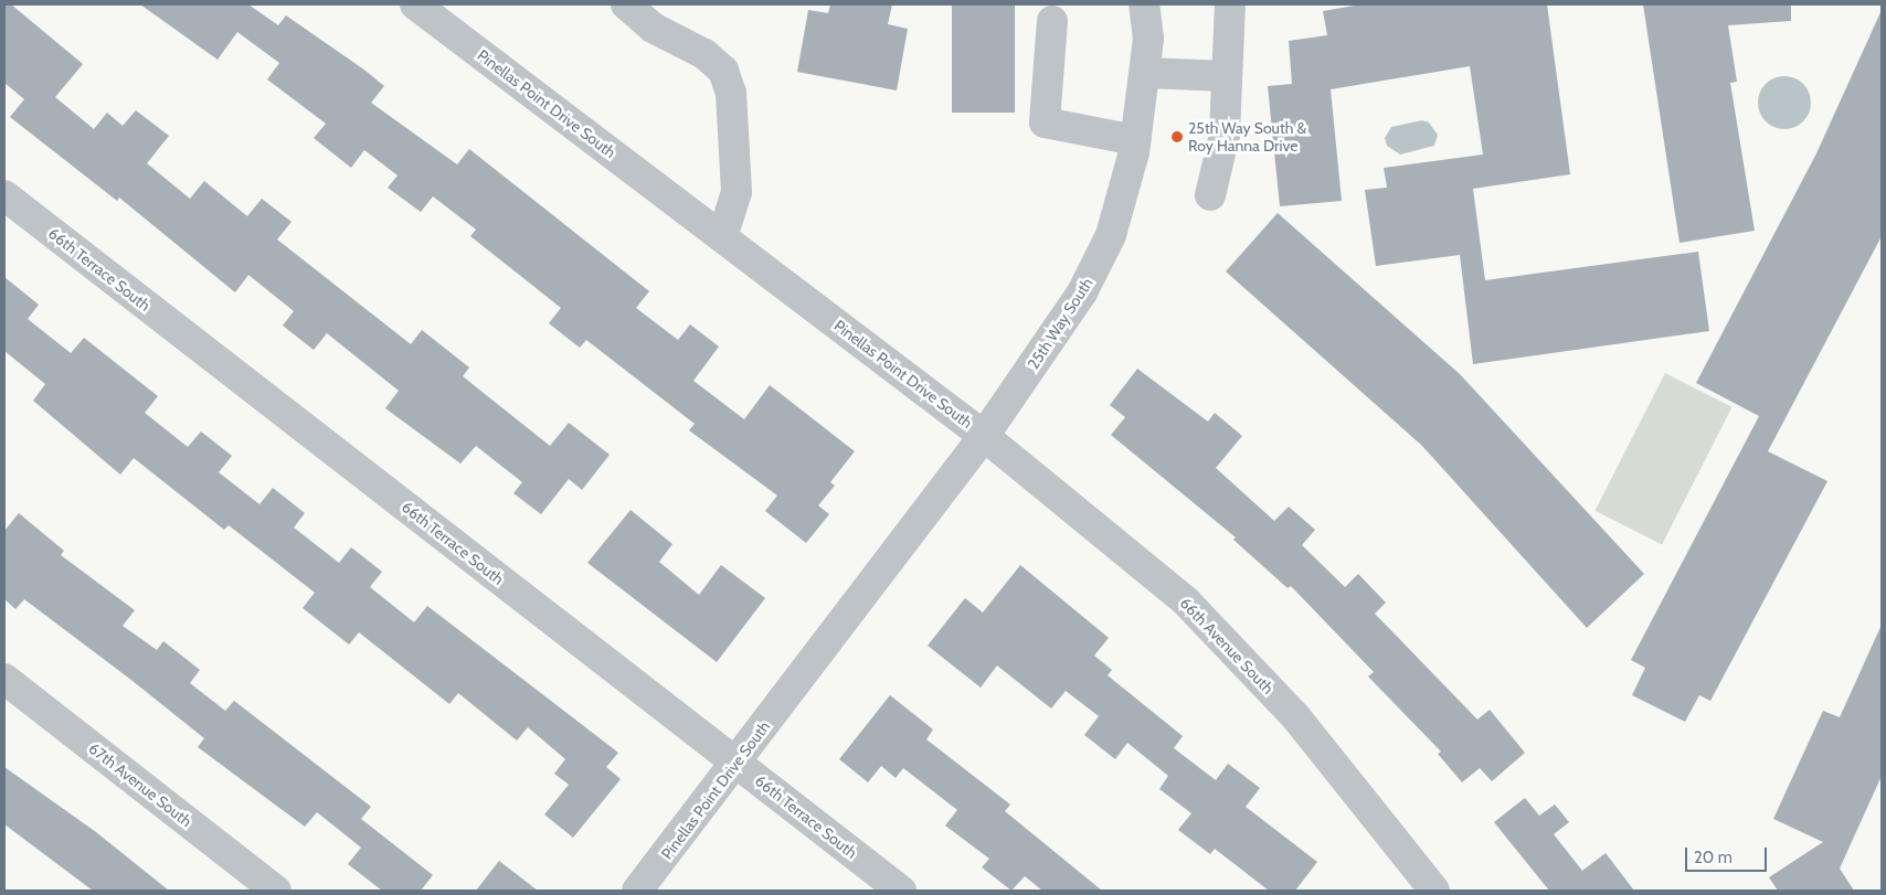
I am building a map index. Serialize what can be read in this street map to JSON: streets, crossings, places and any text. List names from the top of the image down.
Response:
{
  "streets": {
    "street": [
      "Pinellas Point Drive South",
      "66th Terrace South",
      "25th Way South",
      "66th Avenue South",
      "67th Avenue South"
    ]
  },
  "crossings": [
    ["Pinellas Point Drive South", "66th Terrace South"],
    ["Pinellas Point Drive South", "25th Way South"],
    ["Pinellas Point Drive South", "66th Avenue South"],
    ["25th Way South", "66th Avenue South"]
  ],
  "places": ["25th Way South & Roy Hanna Drive"],
  "scale_bar": "20 m"
}
